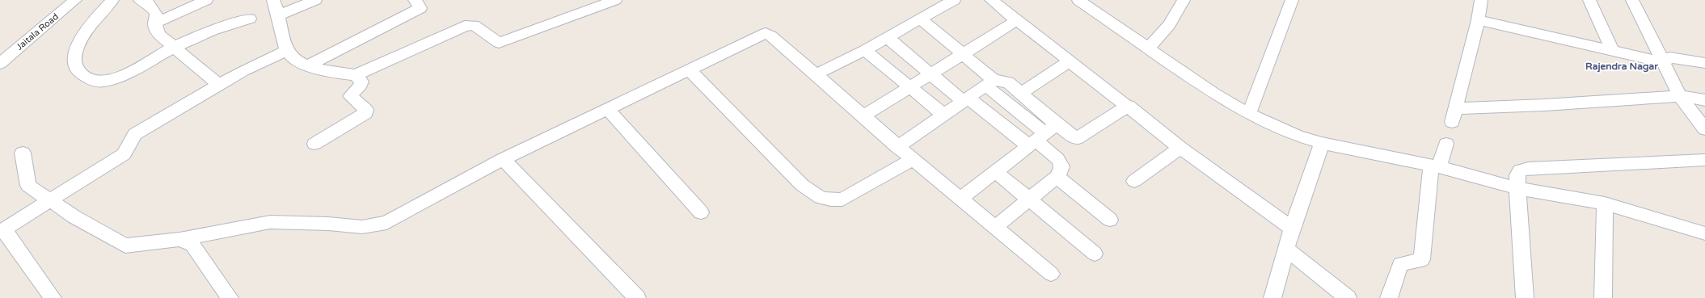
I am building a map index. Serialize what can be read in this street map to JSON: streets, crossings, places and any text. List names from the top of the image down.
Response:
{
  "streets": {
    "street": ["Jaitala Road"]
  },
  "districts": ["Rajendra Nagar"]
}
